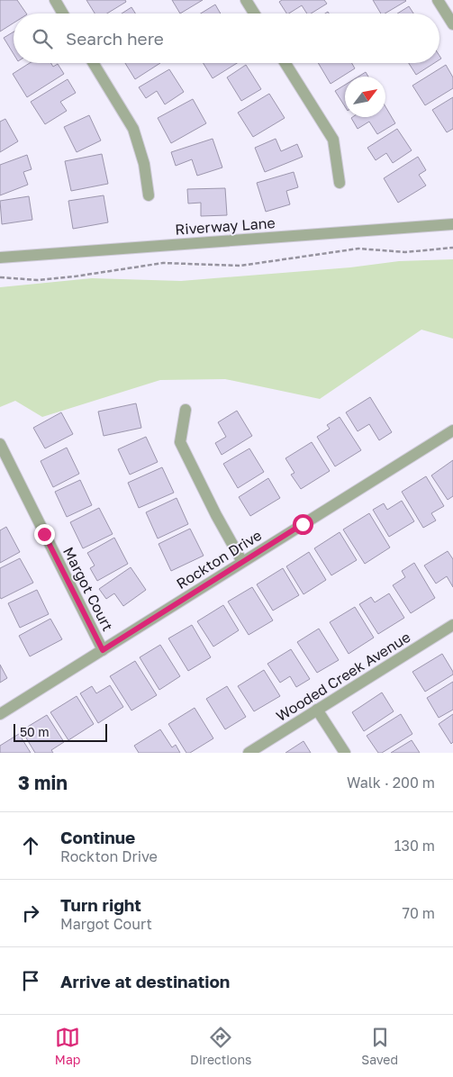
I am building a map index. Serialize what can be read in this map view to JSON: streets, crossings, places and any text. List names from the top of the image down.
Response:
{
  "streets": {
    "street": [
      "Riverway Lane",
      "Rockton Drive",
      "Margot Court",
      "Wooded Creek Avenue"
    ]
  },
  "crossings": [
    ["Rockton Drive", "Margot Court"]
  ],
  "scale_bar": "50 m",
  "north": "top right",
  "page": {
    "search": "Search here",
    "scale": "50 m",
    "heading": ["3 min", "Walk · 200 m"],
    "list": [
      ["Continue", "Rockton Drive", "130 m"],
      ["Turn right", "Margot Court", "70 m"],
      "Arrive at destination"
    ],
    "nav": ["Map", "Directions", "Saved"]
  }
}
